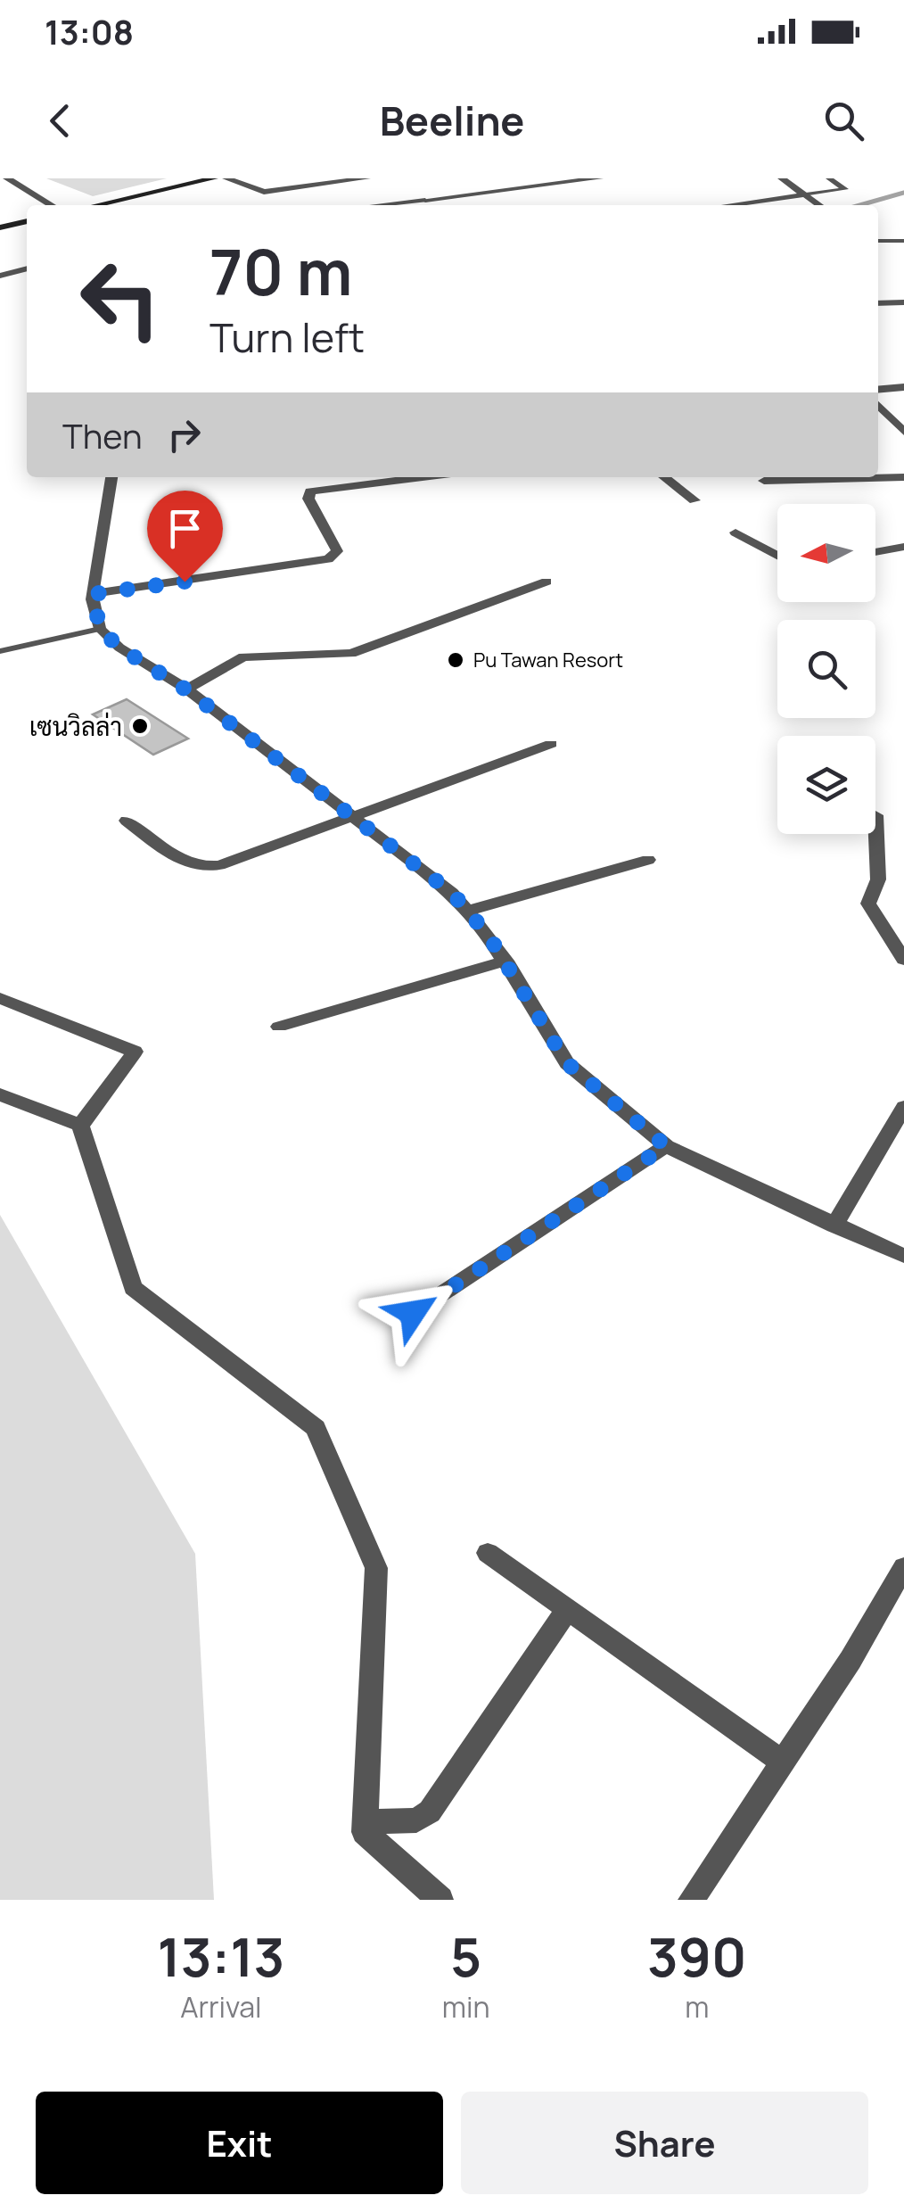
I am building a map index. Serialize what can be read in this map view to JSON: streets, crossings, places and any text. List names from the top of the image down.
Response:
{
  "places": ["Pu Tawan Resort", "เซนวิลล่า"],
  "north": "left",
  "page": {
    "status": "13:08",
    "header": "Beeline",
    "turn": ["70 m", "Turn left"],
    "then": "Then",
    "eta": [
      "13:13",
      "Arrival",
      "5",
      "min",
      "390",
      "m"
    ],
    "buttons": ["Exit", "Share"]
  }
}
